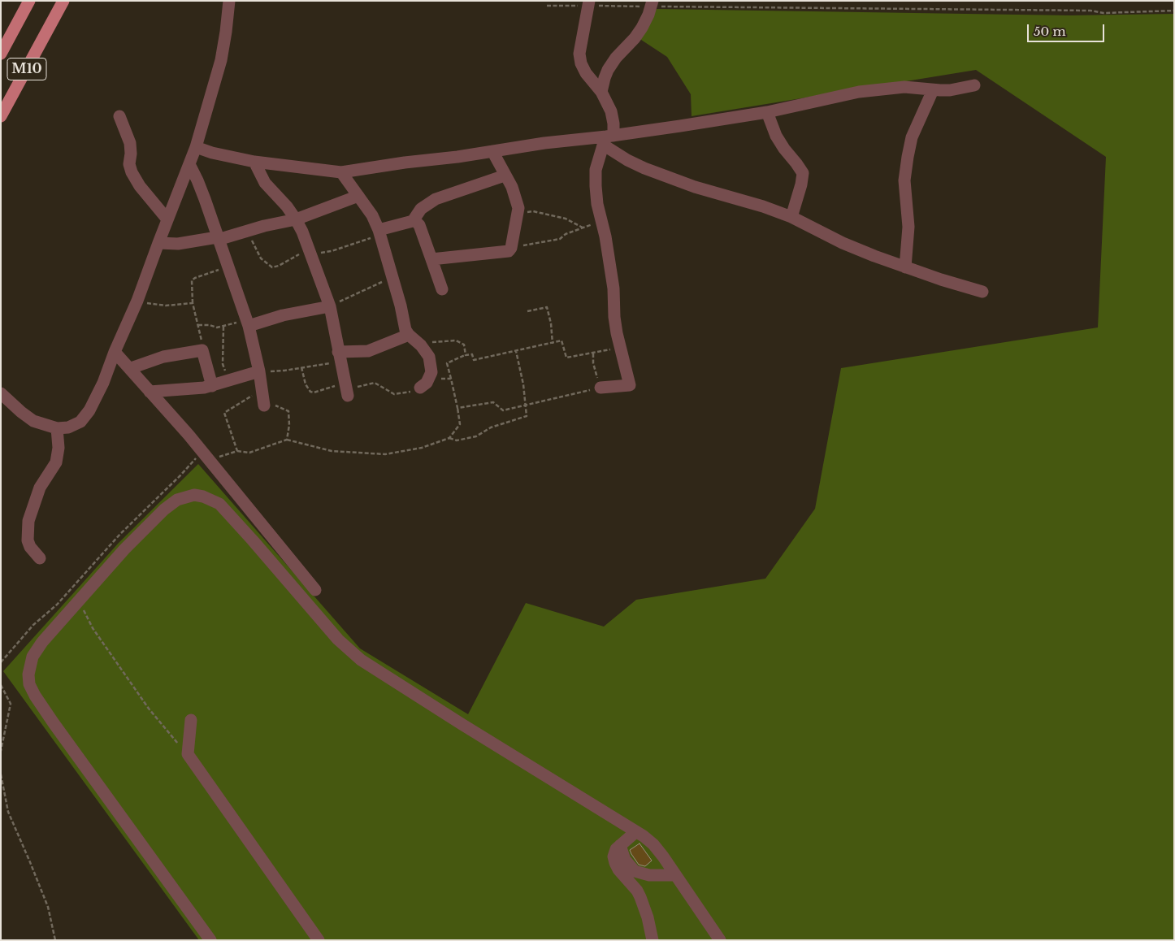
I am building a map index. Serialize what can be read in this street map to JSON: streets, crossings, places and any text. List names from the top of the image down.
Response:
{
  "streets": {
    "main road": ["M10"]
  },
  "scale_bar": "50 m"
}
